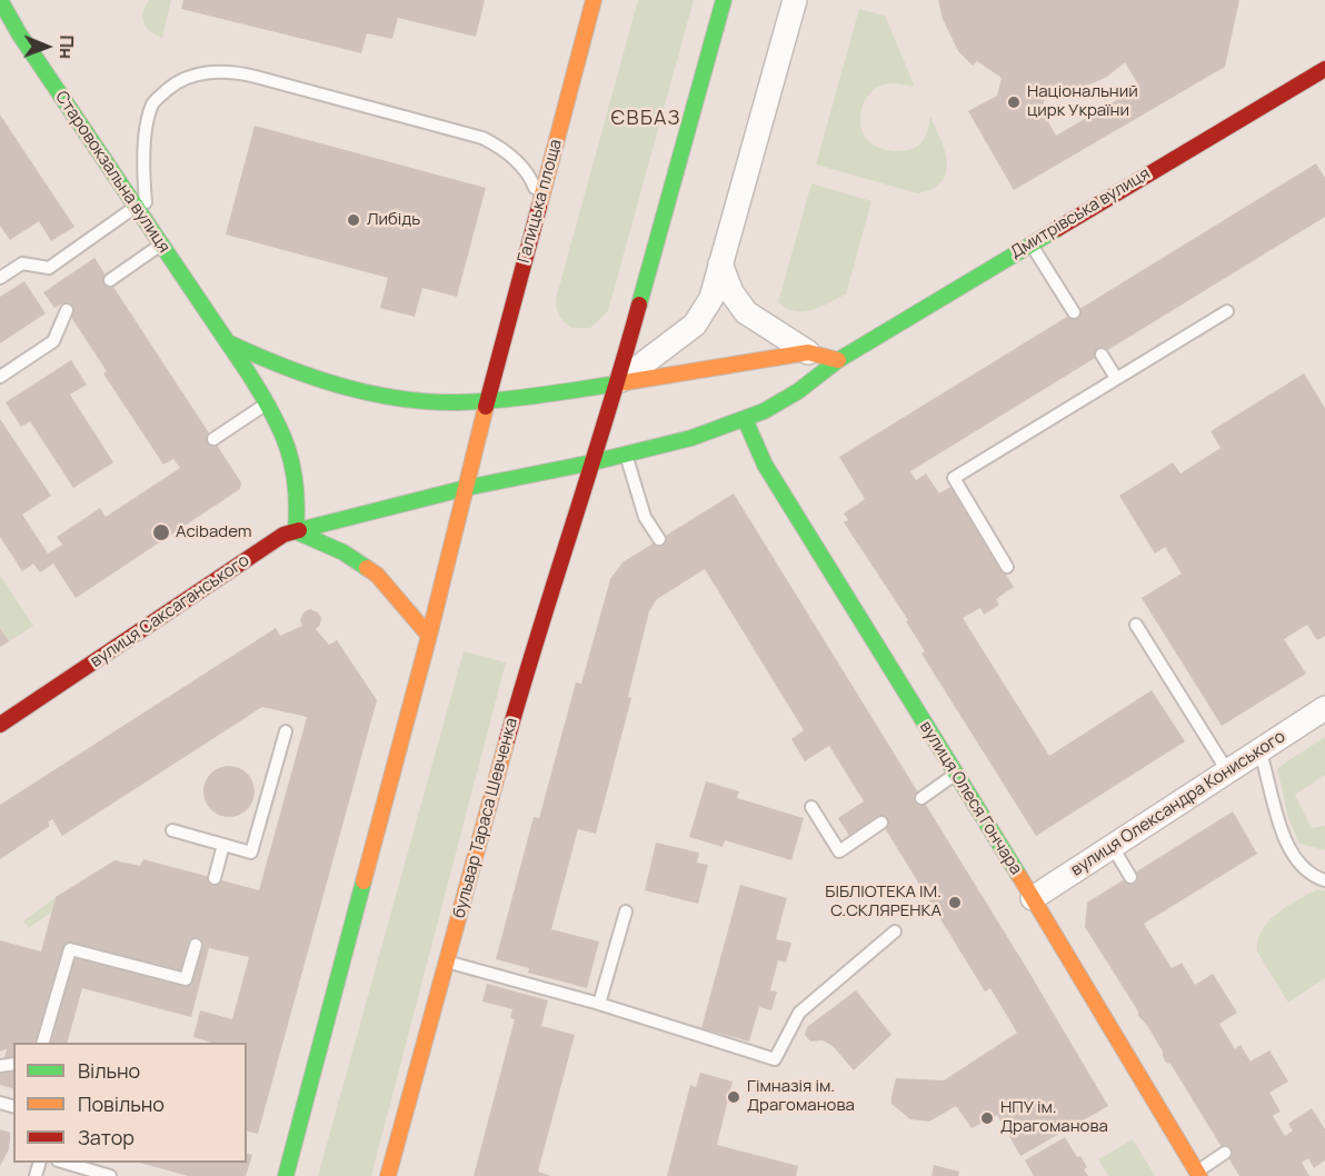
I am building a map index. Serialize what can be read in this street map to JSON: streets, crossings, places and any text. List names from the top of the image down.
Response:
{
  "streets": {
    "main road": [
      "Старовокзальна вулиця",
      "Галицька площа",
      "Дмитрівська вулиця",
      "вулиця Саксаганського",
      "вулиця Олеся Гончара",
      "бульвар Тараса Шевченка"
    ],
    "street": ["вулиця Олександра Кониського"]
  },
  "crossings": [
    ["Старовокзальна вулиця", "Галицька площа"],
    ["Старовокзальна вулиця", "вулиця Саксаганського"],
    ["Галицька площа", "вулиця Саксаганського"],
    ["Дмитрівська вулиця", "вулиця Олеся Гончара"],
    ["Дмитрівська вулиця", "бульвар Тараса Шевченка"],
    ["вулиця Олеся Гончара", "вулиця Олександра Кониського"]
  ],
  "districts": ["ЄВБАЗ"],
  "places": [
    "Національний цирк України",
    "Либідь",
    "Acibadem",
    "БІБЛІОТЕКА ІМ. С.СКЛЯРЕНКА",
    "Гімназія ім. Драгоманова",
    "НПУ ім. Драгоманова"
  ],
  "legend": ["Вільно", "Повільно", "Затор"],
  "north": "right"
}
